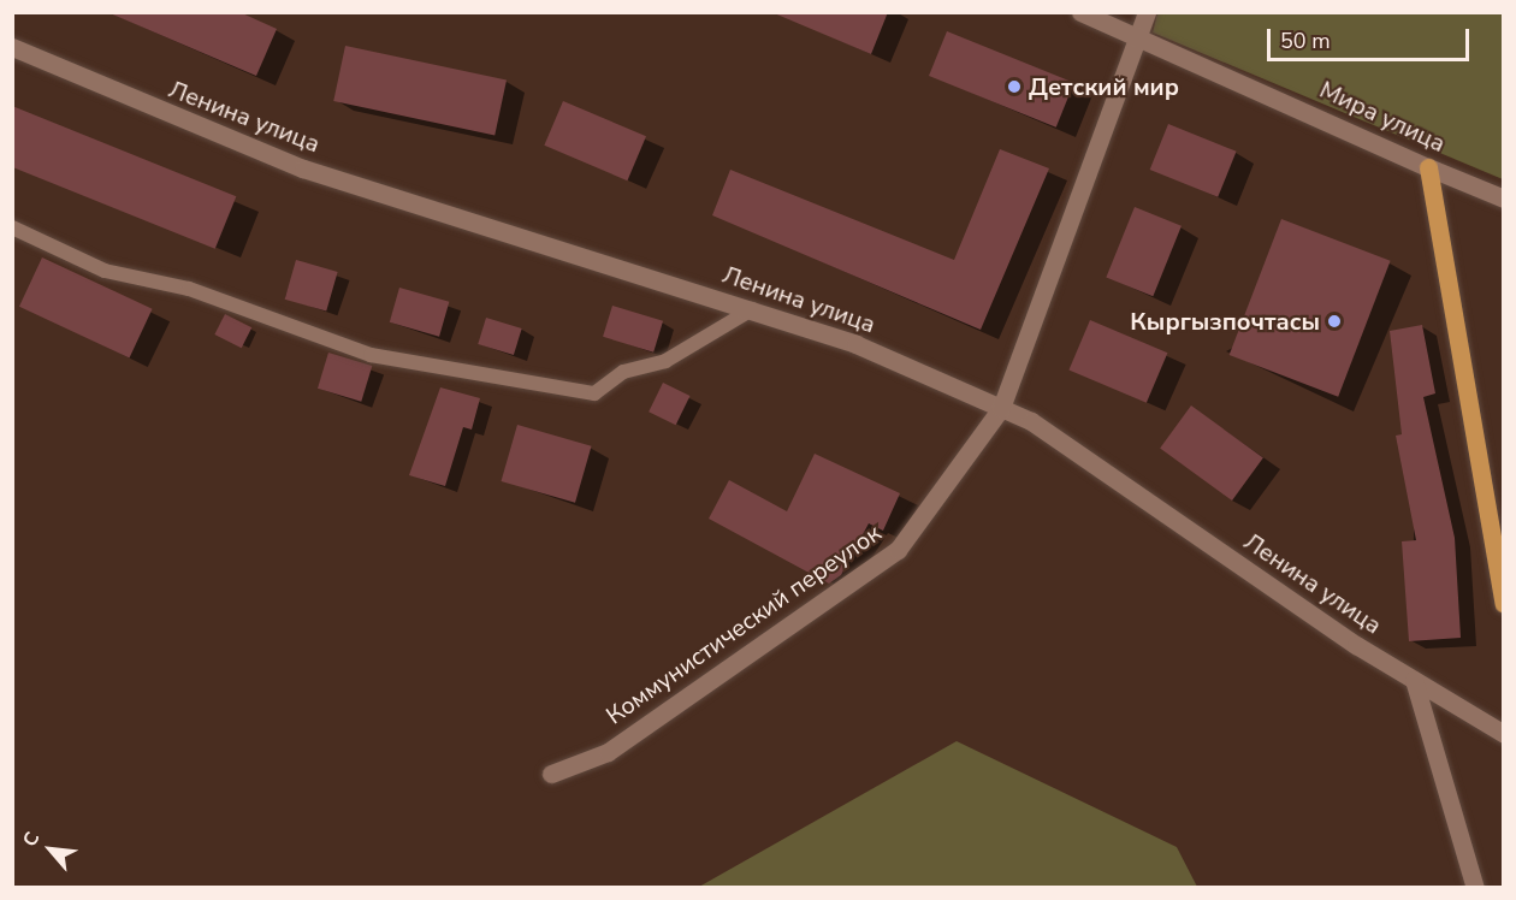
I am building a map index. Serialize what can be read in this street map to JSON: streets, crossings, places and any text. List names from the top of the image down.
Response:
{
  "streets": {
    "street": ["Ленина улица", "Мира улица", "Коммунистический переулок"]
  },
  "crossings": [
    ["Ленина улица", "Коммунистический переулок"],
    ["Мира улица", "Коммунистический переулок"]
  ],
  "places": ["Детский мир", "Кыргызпочтасы"],
  "scale_bar": "50 m",
  "north": "top left"
}
